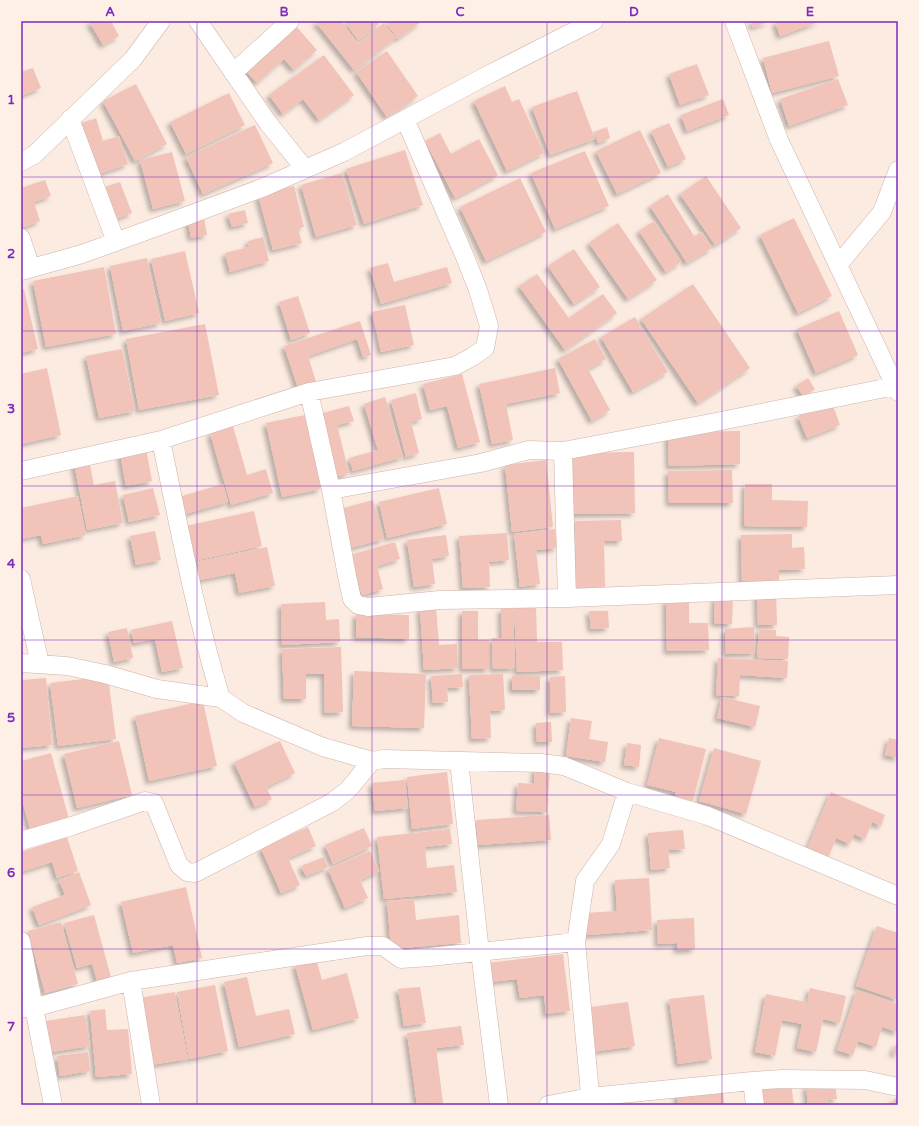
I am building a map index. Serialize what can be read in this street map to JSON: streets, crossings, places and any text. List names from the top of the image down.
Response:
{
  "grid": {
    "columns": [
      "A",
      "B",
      "C",
      "D",
      "E"
    ],
    "rows": [
      "1",
      "2",
      "3",
      "4",
      "5",
      "6",
      "7"
    ]
  }
}
